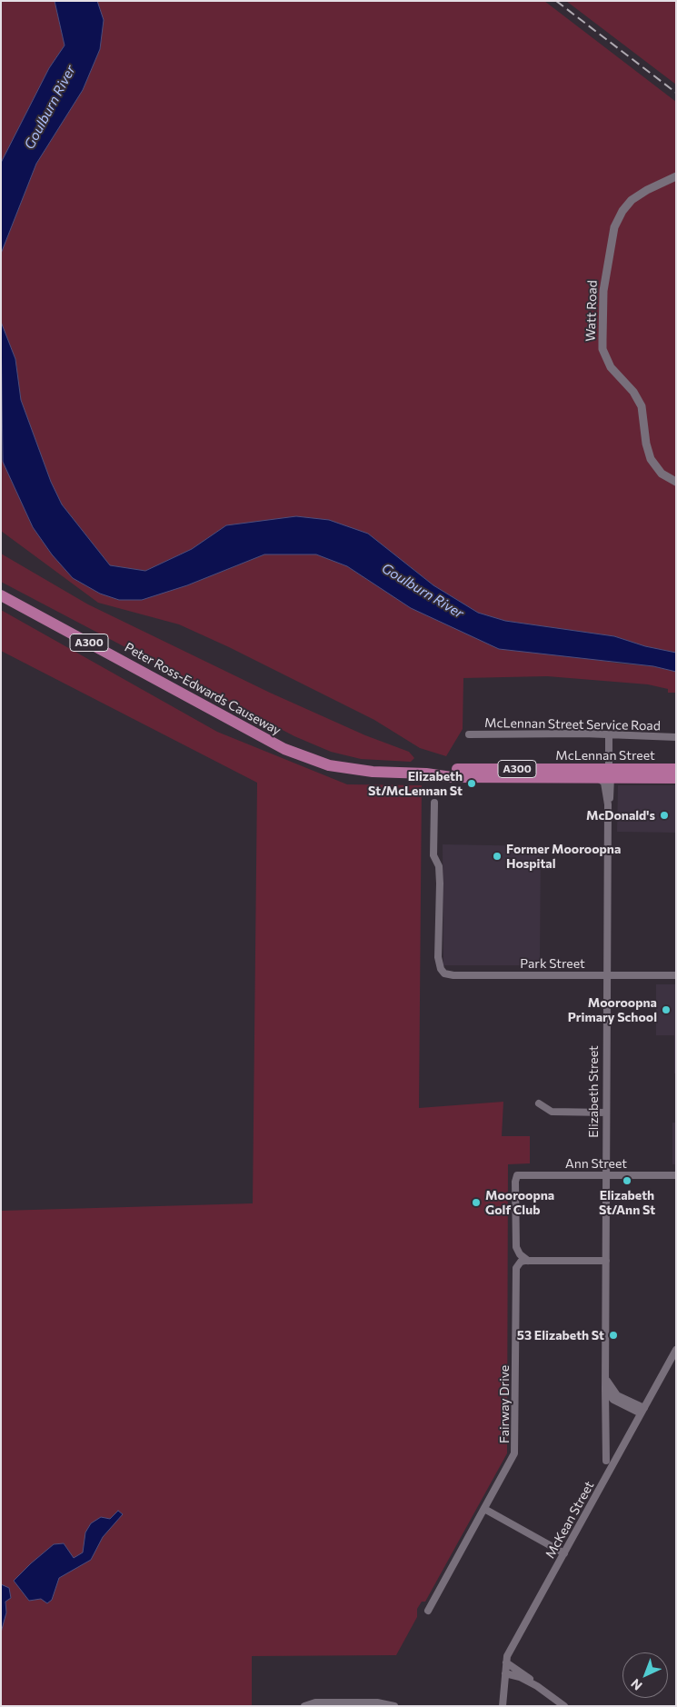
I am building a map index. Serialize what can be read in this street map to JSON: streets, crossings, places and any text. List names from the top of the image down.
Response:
{
  "streets": {
    "highway": ["A300", "Peter Ross-Edwards Causeway", "McLennan Street"],
    "street": [
      "Watt Road",
      "McLennan Street Service Road",
      "Park Street",
      "Elizabeth Street",
      "Ann Street",
      "Fairway Drive",
      "McKean Street"
    ]
  },
  "crossings": [
    ["Peter Ross-Edwards Causeway", "McLennan Street"],
    ["McLennan Street Service Road", "Elizabeth Street"],
    ["McLennan Street", "Elizabeth Street"],
    ["Park Street", "Elizabeth Street"],
    ["Elizabeth Street", "Ann Street"],
    ["Elizabeth Street", "McKean Street"],
    ["Ann Street", "Fairway Drive"]
  ],
  "water": ["Goulburn River"],
  "places": [
    "Elizabeth St/McLennan St",
    "McDonald's",
    "Former Mooroopna Hospital",
    "Mooroopna Primary School",
    "Elizabeth St/Ann St",
    "Mooroopna Golf Club",
    "53 Elizabeth St"
  ],
  "north": "bottom left"
}
